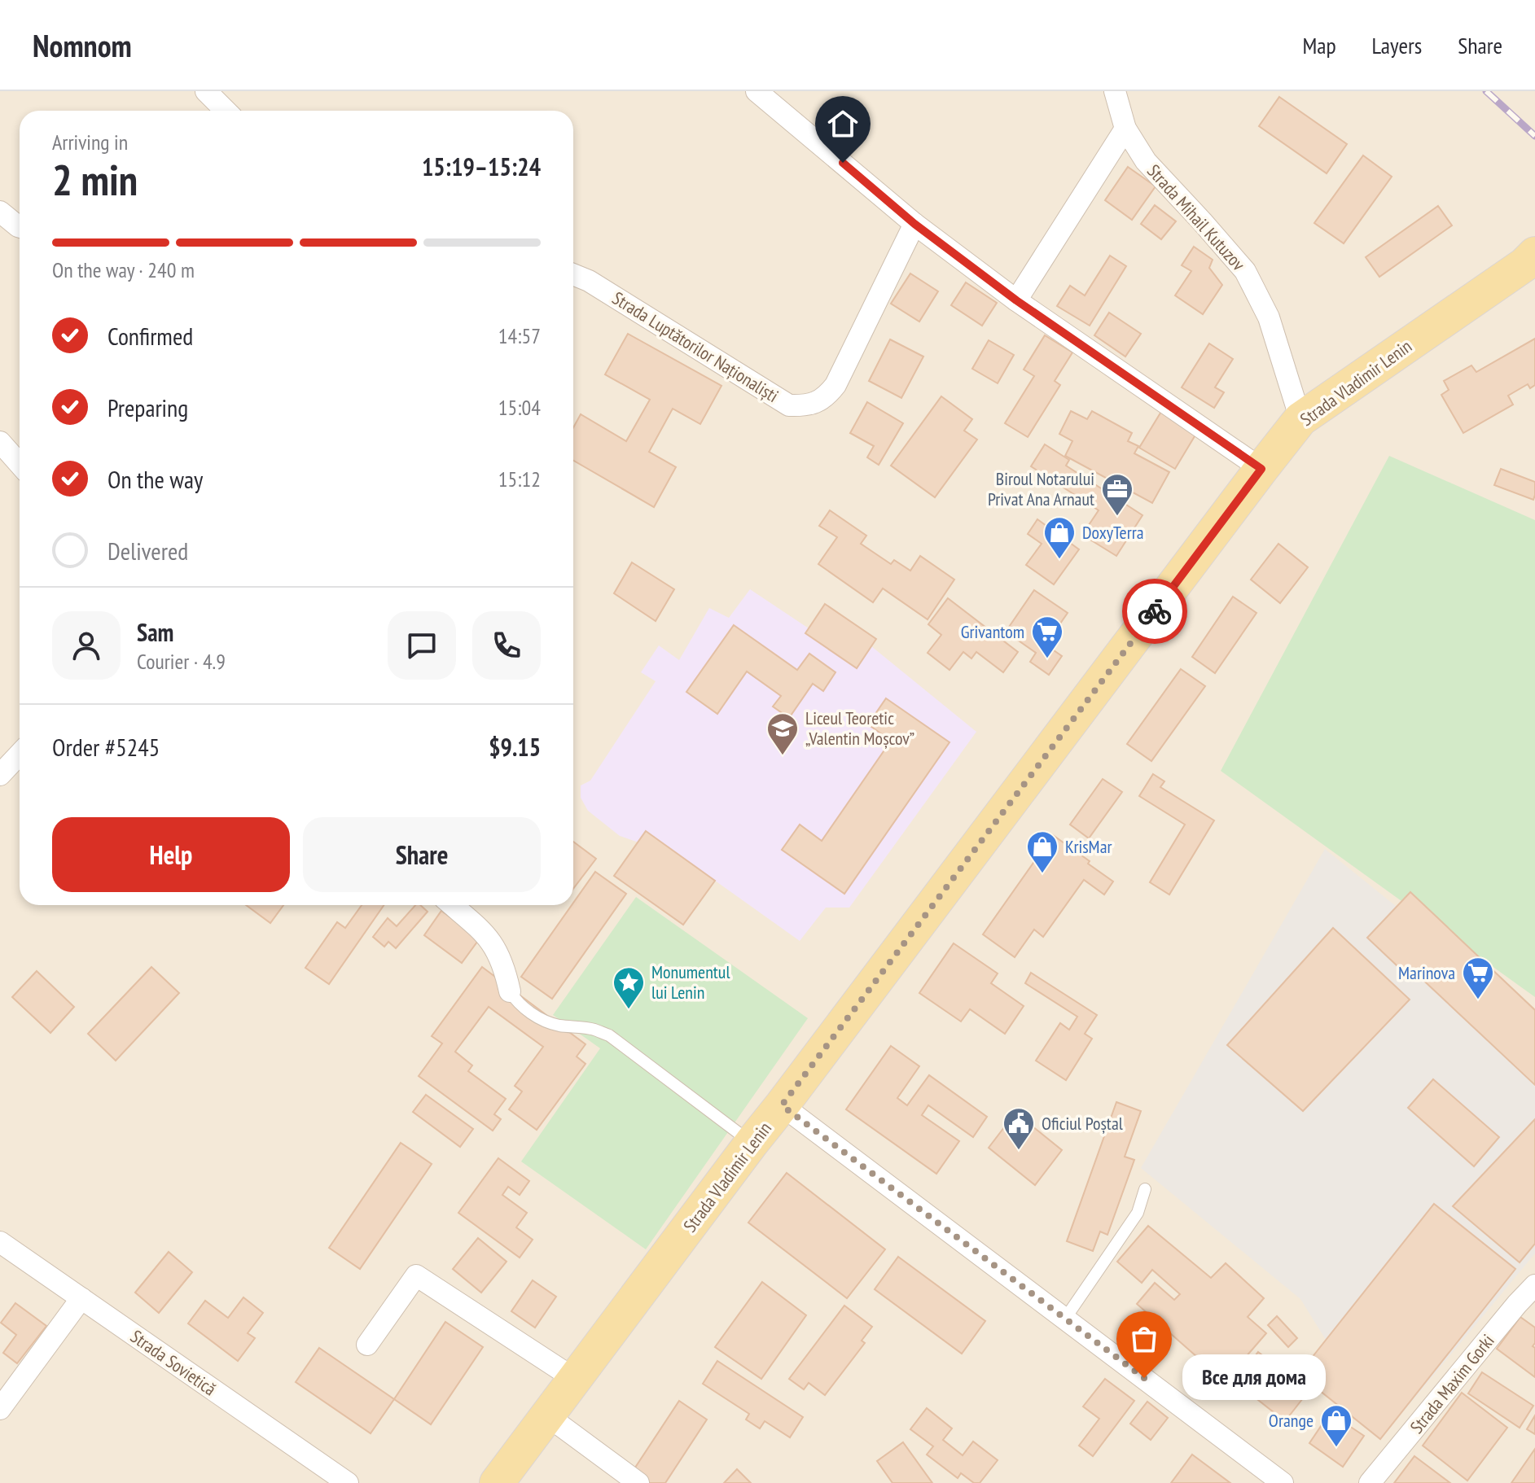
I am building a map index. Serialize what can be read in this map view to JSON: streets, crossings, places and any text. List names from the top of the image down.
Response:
{
  "streets": {
    "main road": ["Strada Vladimir Lenin"],
    "street": [
      "Strada Mihail Kutuzov",
      "Strada Luptătorilor Naționaliști",
      "Strada Sovietică",
      "Strada Maxim Gorki"
    ]
  },
  "crossings": [
    ["Strada Mihail Kutuzov", "Strada Vladimir Lenin"]
  ],
  "places": {
    "office": ["Biroul Notarului Privat Ana Arnaut"],
    "shop": ["DoxyTerra", "KrisMar", "Orange"],
    "supermarket": ["Grivantom", "Marinova"],
    "school or university": ["Liceul Teoretic „Valentin Moșcov”"],
    "place": ["Monumentul lui Lenin"],
    "public building": ["Oficiul Poștal"],
    "other": ["Все для дома"]
  },
  "page": {
    "header": "Nomnom",
    "nav": ["Map", "Layers", "Share"],
    "heading": ["2 min", "Arriving in", "15:19–15:24"],
    "panel": [
      "Sam",
      "Courier · 4.9",
      "Order #5245",
      "$9.15"
    ],
    "bar": "On the way · 240 m",
    "list": [
      ["Confirmed", "14:57"],
      ["Preparing", "15:04"],
      ["On the way", "15:12"],
      "Delivered"
    ],
    "buttons": ["Help", "Share"],
    "bubble": "Все для дома"
  }
}
